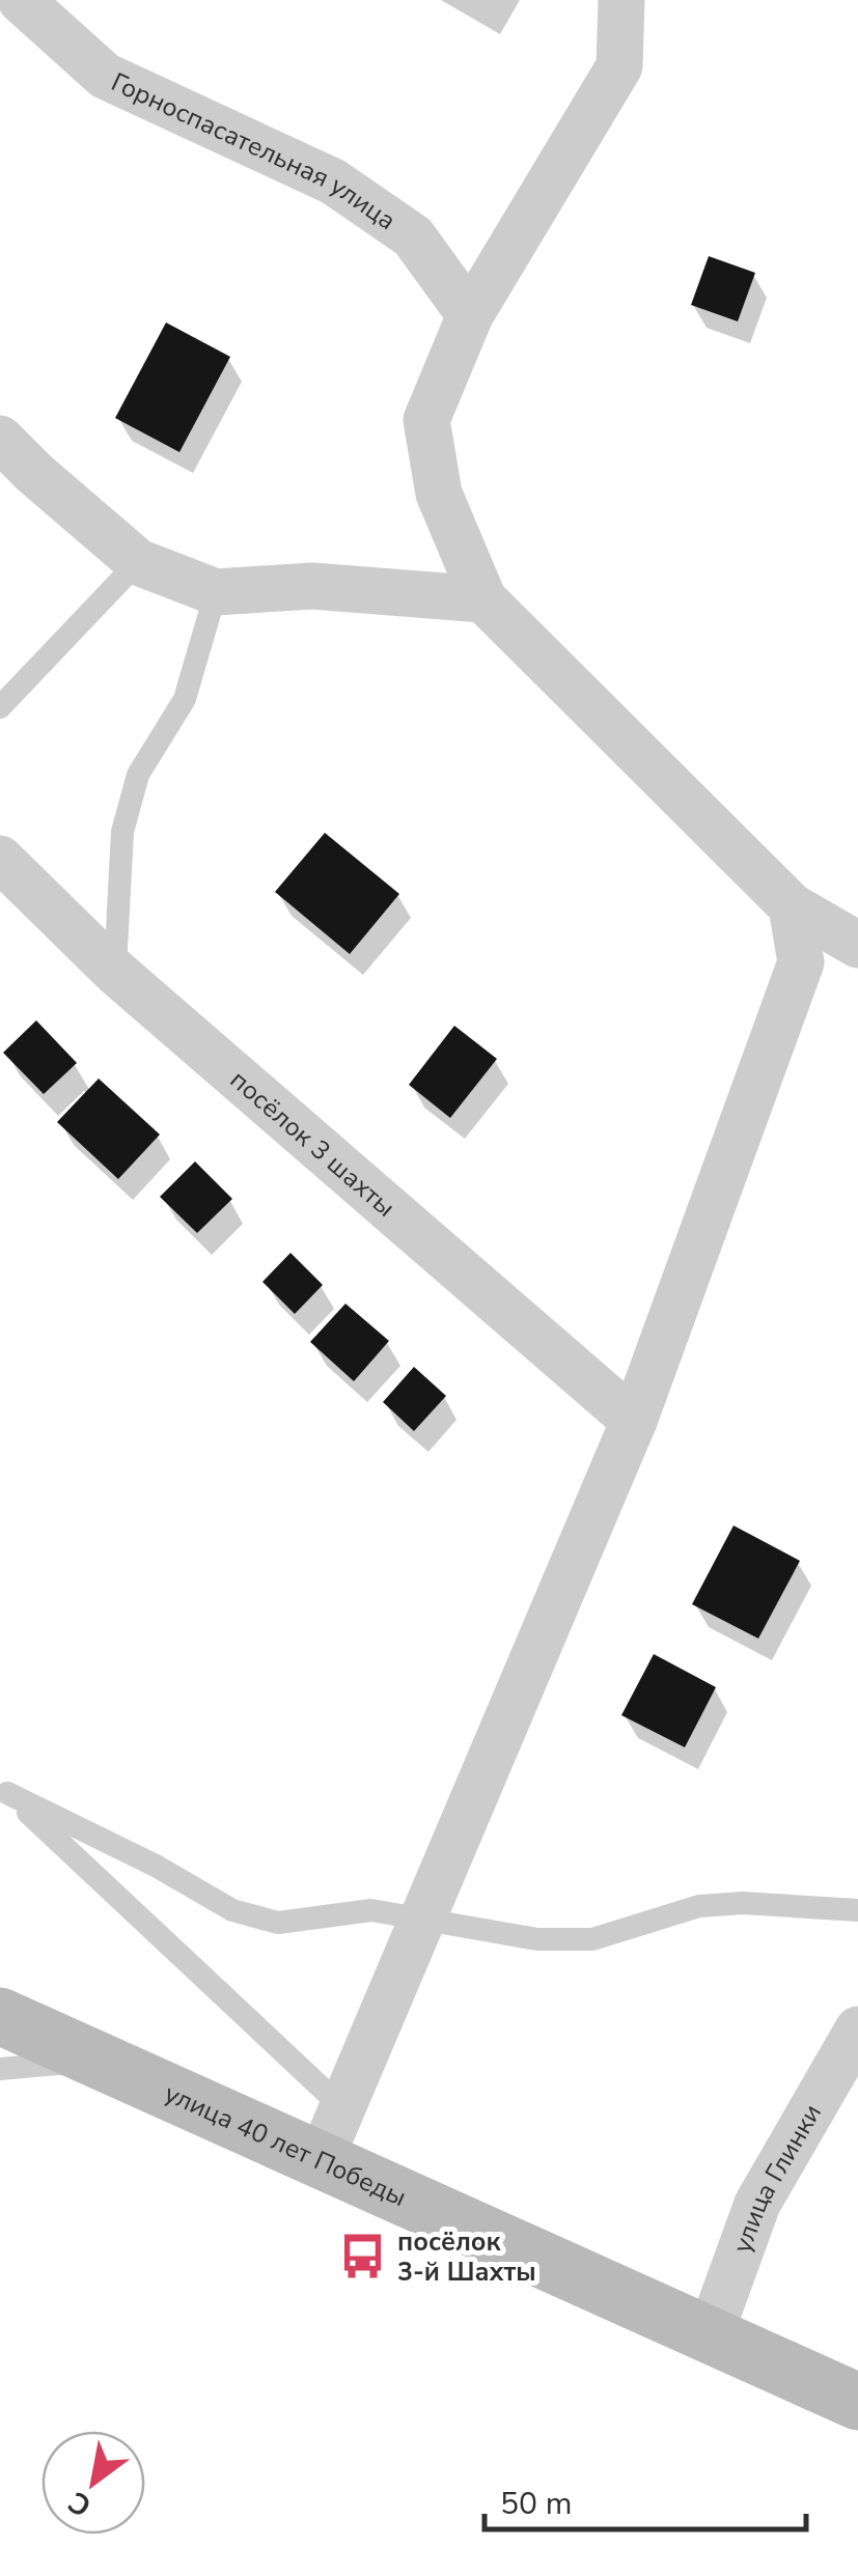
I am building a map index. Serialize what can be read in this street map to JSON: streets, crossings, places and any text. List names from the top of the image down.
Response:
{
  "streets": {
    "main road": ["улица 40 лет Победы"],
    "street": ["Горноспасательная улица", "посёлок 3 шахты", "улица Глинки"]
  },
  "crossings": [
    ["улица 40 лет Победы", "улица Глинки"]
  ],
  "places": {
    "bus stop": ["посёлок 3-й Шахты"]
  },
  "scale_bar": "50 m",
  "north": "bottom left"
}
